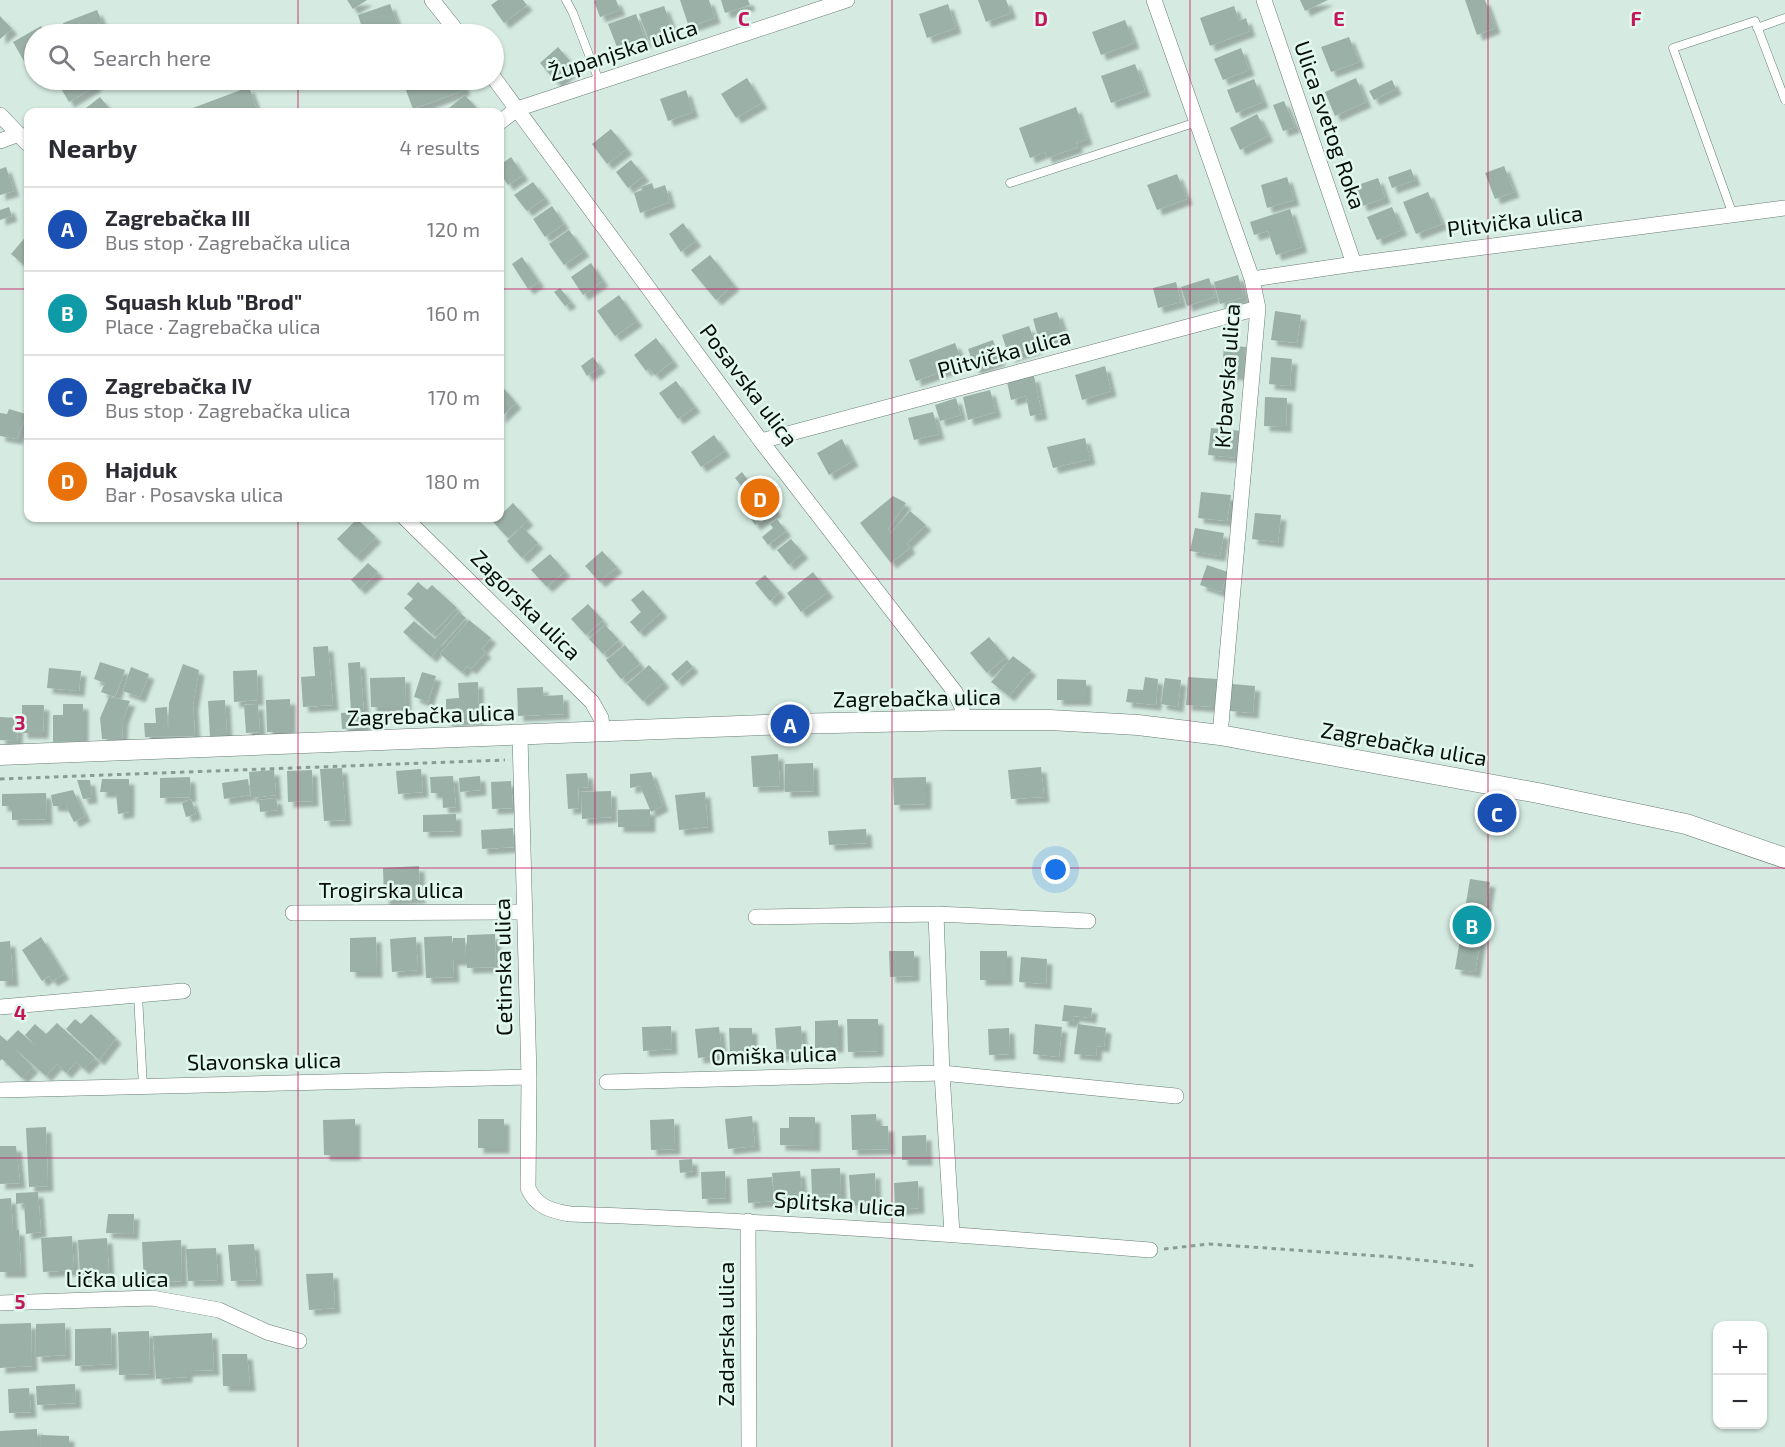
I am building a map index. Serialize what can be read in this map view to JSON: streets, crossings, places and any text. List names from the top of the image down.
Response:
{
  "streets": {
    "main road": ["Zagrebačka ulica"],
    "street": [
      "Županjska ulica",
      "Ulica svetog Roka",
      "Plitvička ulica",
      "Krbavska ulica",
      "Posavska ulica",
      "Zagorska ulica",
      "Trogirska ulica",
      "Cetinska ulica",
      "Omiška ulica",
      "Slavonska ulica",
      "Splitska ulica",
      "Lička ulica",
      "Zadarska ulica"
    ]
  },
  "crossings": [
    ["Županjska ulica", "Posavska ulica"],
    ["Ulica svetog Roka", "Plitvička ulica"],
    ["Plitvička ulica", "Krbavska ulica"],
    ["Plitvička ulica", "Posavska ulica"],
    ["Krbavska ulica", "Zagrebačka ulica"],
    ["Posavska ulica", "Zagrebačka ulica"],
    ["Zagorska ulica", "Zagrebačka ulica"],
    ["Zagrebačka ulica", "Cetinska ulica"],
    ["Trogirska ulica", "Cetinska ulica"],
    ["Cetinska ulica", "Slavonska ulica"],
    ["Cetinska ulica", "Splitska ulica"],
    ["Splitska ulica", "Zadarska ulica"]
  ],
  "page": {
    "search": "Search here",
    "heading": ["Nearby", "4 results"],
    "list": [
      {
        "mark": "A",
        "name": "Zagrebačka III",
        "note": "Bus stop · Zagrebačka ulica",
        "value": "120 m"
      },
      {
        "mark": "B",
        "name": "Squash klub \"Brod\"",
        "note": "Place · Zagrebačka ulica",
        "value": "160 m"
      },
      {
        "mark": "C",
        "name": "Zagrebačka IV",
        "note": "Bus stop · Zagrebačka ulica",
        "value": "170 m"
      },
      {
        "mark": "D",
        "name": "Hajduk",
        "note": "Bar · Posavska ulica",
        "value": "180 m"
      }
    ],
    "pins": [
      "D",
      "A",
      "C",
      "B"
    ],
    "map_buttons": ["+", "−"]
  },
  "grid": {
    "columns": [
      "C",
      "D",
      "E",
      "F"
    ],
    "rows": ["3", "4", "5"]
  }
}
